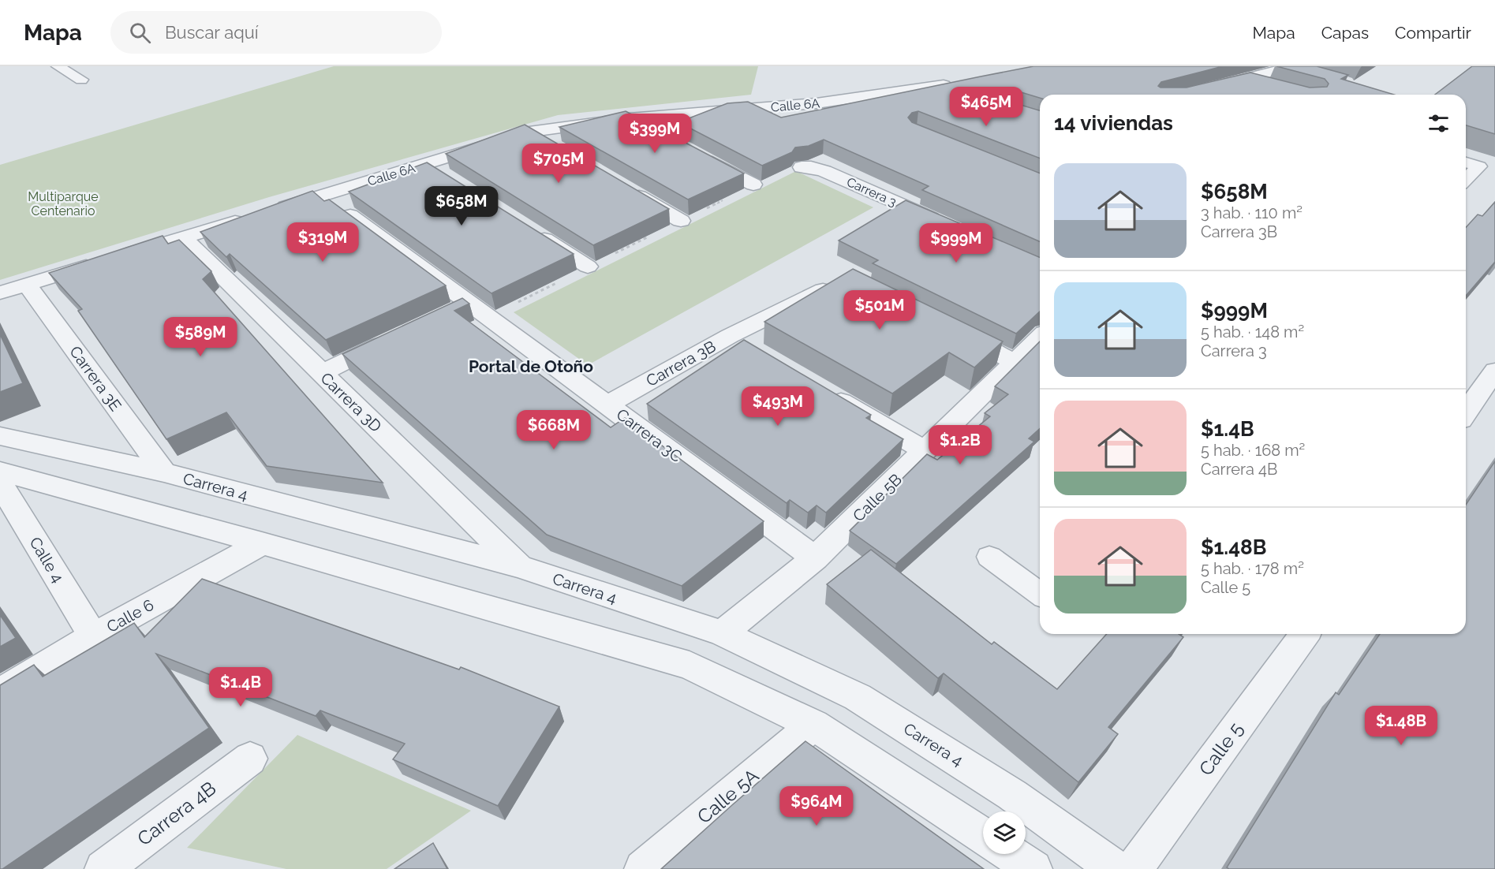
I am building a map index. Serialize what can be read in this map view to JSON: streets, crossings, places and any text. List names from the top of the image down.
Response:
{
  "streets": {
    "street": [
      "Calle 6A",
      "Carrera 3",
      "Carrera 3B",
      "Carrera 3E",
      "Carrera 3D",
      "Carrera 3C",
      "Carrera 4",
      "Calle 5B",
      "Calle 4",
      "Calle 6",
      "Calle 5",
      "Calle 5A",
      "Carrera 4B"
    ]
  },
  "crossings": [
    ["Calle 6A", "Carrera 3C"],
    ["Carrera 3B", "Carrera 3C"],
    ["Carrera 3E", "Carrera 4"],
    ["Carrera 3D", "Carrera 4"],
    ["Carrera 3C", "Calle 5B"],
    ["Carrera 4", "Calle 5B"],
    ["Calle 4", "Calle 6"]
  ],
  "districts": ["Portal de Otoño"],
  "parks": ["Multiparque Centenario"],
  "page": {
    "header": "Mapa",
    "search": "Buscar aquí",
    "nav": ["Mapa", "Capas", "Compartir"],
    "price": [
      "$465M",
      "$399M",
      "$705M",
      "$658M",
      "$319M",
      "$999M",
      "$501M",
      "$589M",
      "$493M",
      "$668M",
      "$1.2B",
      "$1.4B",
      "$1.48B",
      "$964M"
    ],
    "heading": "14 viviendas",
    "list": [
      {
        "name": "$658M",
        "note": "3 hab. · 110 m² · Carrera 3B"
      },
      {
        "name": "$999M",
        "note": "5 hab. · 148 m² · Carrera 3"
      },
      {
        "name": "$1.4B",
        "note": "5 hab. · 168 m² · Carrera 4B"
      },
      {
        "name": "$1.48B",
        "note": "5 hab. · 178 m² · Calle 5"
      }
    ]
  }
}
